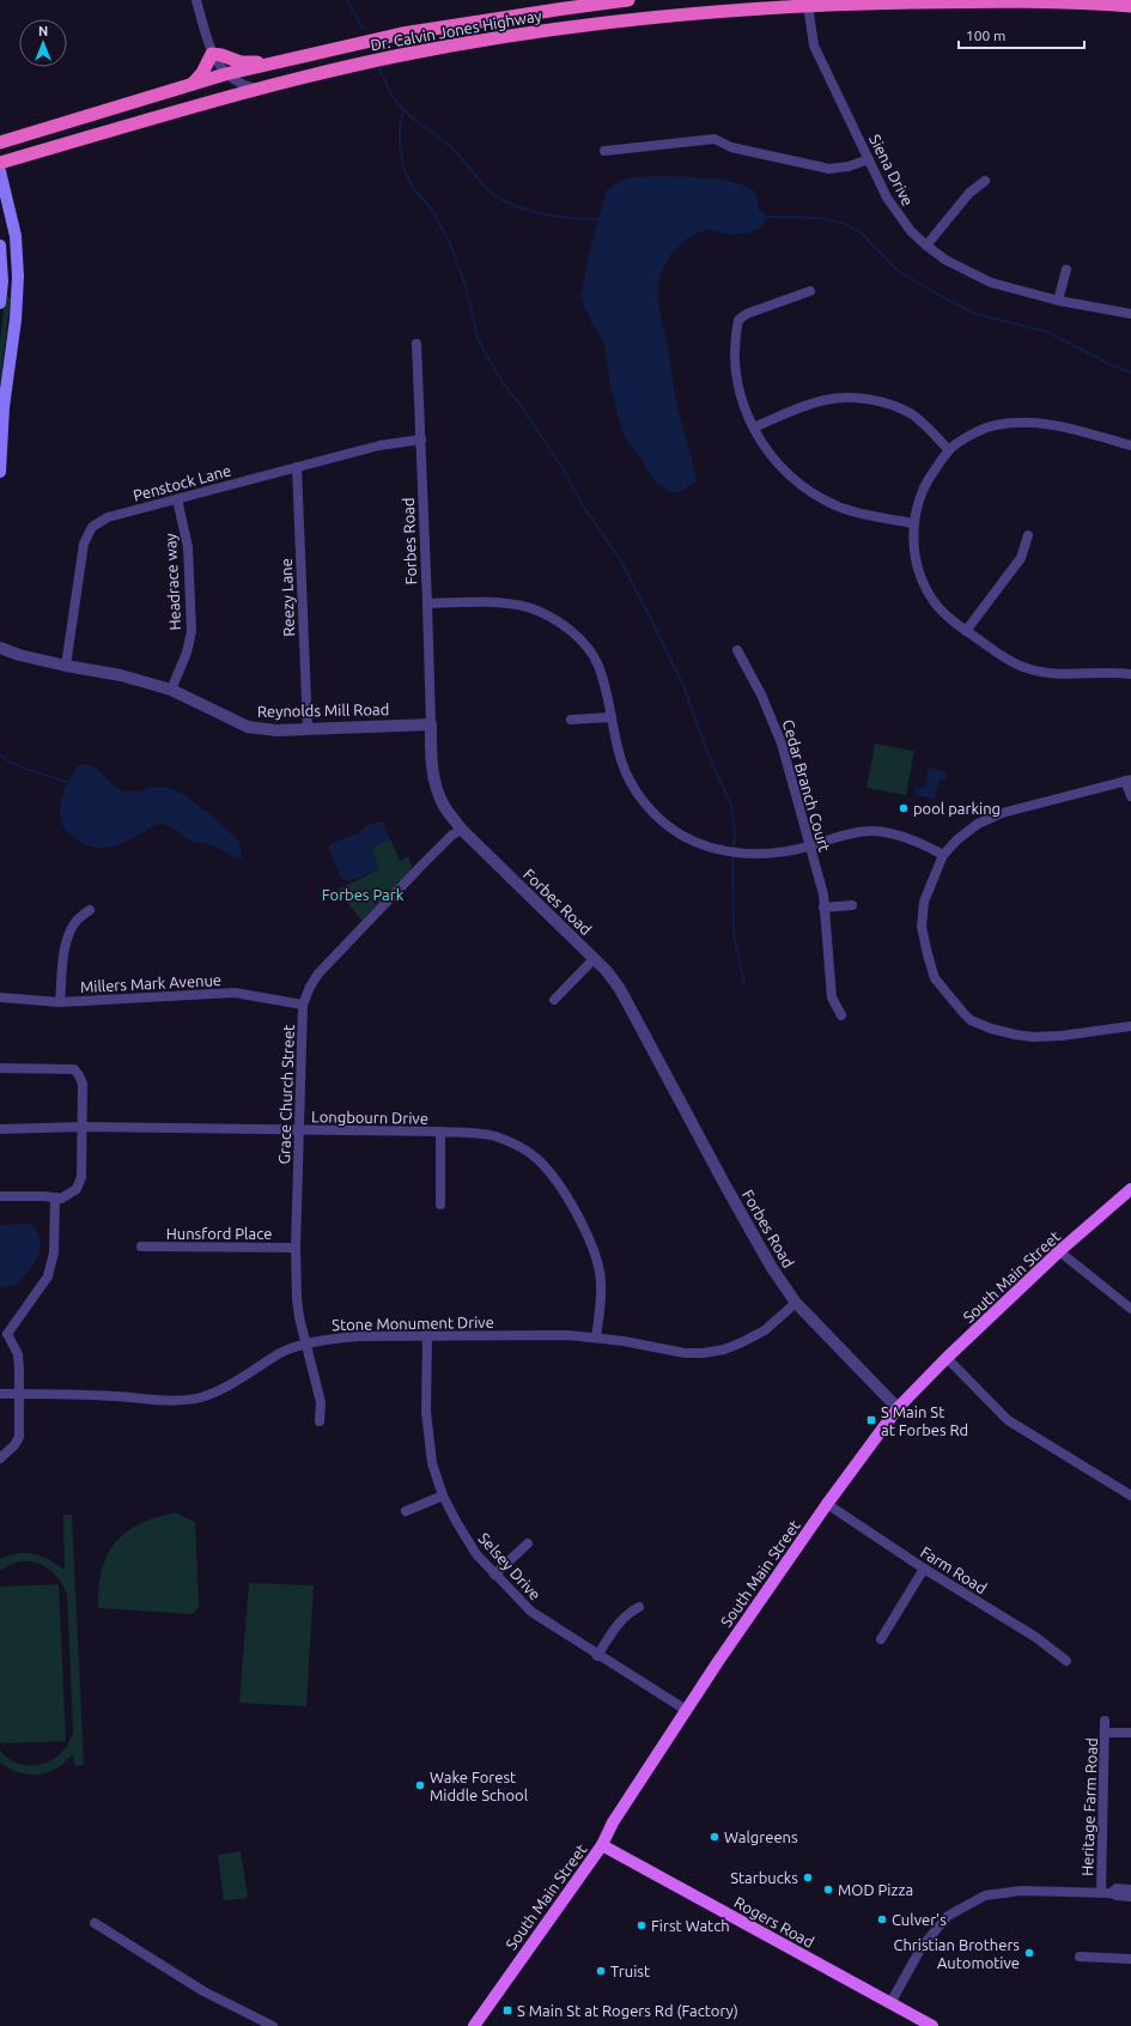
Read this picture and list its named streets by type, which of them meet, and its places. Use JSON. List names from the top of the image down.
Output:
{
  "streets": {
    "highway": ["Dr. Calvin Jones Highway"],
    "main road": ["South Main Street", "Rogers Road"],
    "street": [
      "Siena Drive",
      "Penstock Lane",
      "Forbes Road",
      "Headrace way",
      "Reezy Lane",
      "Reynolds Mill Road",
      "Cedar Branch Court",
      "Millers Mark Avenue",
      "Grace Church Street",
      "Longbourn Drive",
      "Hunsford Place",
      "Stone Monument Drive",
      "Selsey Drive",
      "Farm Road",
      "Heritage Farm Road"
    ]
  },
  "crossings": [
    ["Dr. Calvin Jones Highway", "Siena Drive"],
    ["Penstock Lane", "Forbes Road"],
    ["Penstock Lane", "Headrace way"],
    ["Penstock Lane", "Reezy Lane"],
    ["Penstock Lane", "Reynolds Mill Road"],
    ["Forbes Road", "Reynolds Mill Road"],
    ["Forbes Road", "Grace Church Street"],
    ["Forbes Road", "South Main Street"],
    ["Forbes Road", "Stone Monument Drive"],
    ["Headrace way", "Reynolds Mill Road"],
    ["Reezy Lane", "Reynolds Mill Road"],
    ["Millers Mark Avenue", "Grace Church Street"],
    ["Grace Church Street", "Longbourn Drive"],
    ["Grace Church Street", "Hunsford Place"],
    ["Grace Church Street", "Stone Monument Drive"],
    ["Longbourn Drive", "Stone Monument Drive"],
    ["South Main Street", "Selsey Drive"],
    ["South Main Street", "Farm Road"],
    ["South Main Street", "Rogers Road"],
    ["Stone Monument Drive", "Selsey Drive"]
  ],
  "parks": ["Forbes Park"],
  "places": {
    "other": [
      "pool parking",
      "Wake Forest Middle School",
      "Walgreens",
      "Starbucks",
      "MOD Pizza",
      "Culver's",
      "First Watch",
      "Christian Brothers Automotive",
      "Truist"
    ],
    "transit": ["S Main St at Forbes Rd", "S Main St at Rogers Rd (Factory)"]
  },
  "scale_bar": "100 m",
  "north": "top"
}
